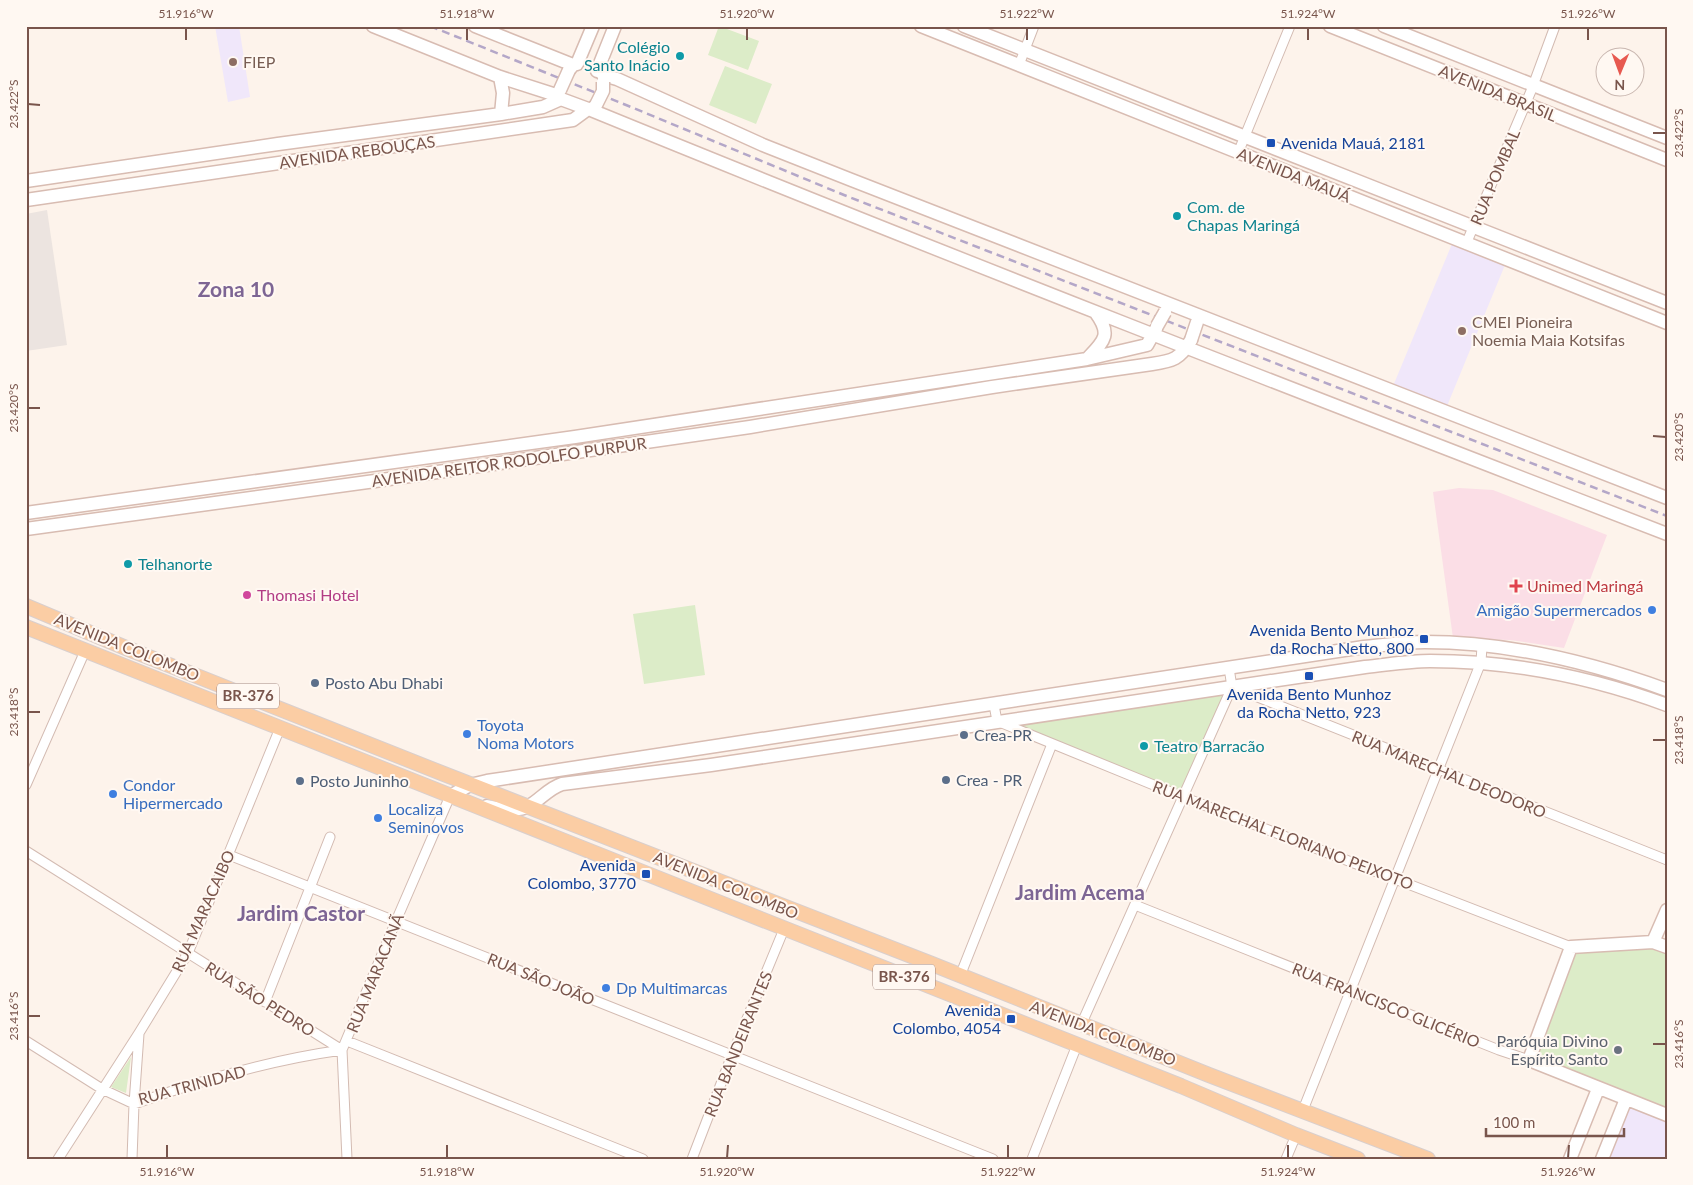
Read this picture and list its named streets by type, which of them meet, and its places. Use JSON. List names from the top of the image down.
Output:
{
  "streets": {
    "main road": [
      "AVENIDA BRASIL",
      "AVENIDA REBOUÇAS",
      "AVENIDA MAUÁ",
      "AVENIDA REITOR RODOLFO PURPUR",
      "AVENIDA COLOMBO",
      "BR-376",
      "RUA FRANCISCO GLICÉRIO"
    ],
    "street": [
      "RUA POMBAL",
      "RUA MARECHAL DEODORO",
      "RUA MARECHAL FLORIANO PEIXOTO",
      "RUA MARACAIBO",
      "RUA MARACANÃ",
      "RUA SÃO JOÃO",
      "RUA SÃO PEDRO",
      "RUA BANDEIRANTES",
      "RUA TRINIDAD"
    ]
  },
  "crossings": [
    ["AVENIDA BRASIL", "RUA POMBAL"],
    ["AVENIDA MAUÁ", "RUA POMBAL"],
    ["AVENIDA COLOMBO", "RUA MARACAIBO"],
    ["AVENIDA COLOMBO", "RUA MARACANÃ"],
    ["AVENIDA COLOMBO", "RUA BANDEIRANTES"],
    ["RUA MARACAIBO", "RUA SÃO JOÃO"],
    ["RUA MARACAIBO", "RUA SÃO PEDRO"],
    ["RUA MARACAIBO", "RUA TRINIDAD"],
    ["RUA MARACANÃ", "RUA SÃO JOÃO"],
    ["RUA MARACANÃ", "RUA SÃO PEDRO"],
    ["RUA MARACANÃ", "RUA TRINIDAD"],
    ["RUA SÃO JOÃO", "RUA BANDEIRANTES"],
    ["RUA SÃO PEDRO", "RUA TRINIDAD"]
  ],
  "districts": ["Zona 10", "Jardim Acema", "Jardim Castor"],
  "places": {
    "other": [
      "Colégio Santo Inácio",
      "FIEP",
      "Com. de Chapas Maringá",
      "CMEI Pioneira Noemia Maia Kotsifas",
      "Telhanorte",
      "Thomasi Hotel",
      "Amigão Supermercados",
      "Posto Abu Dhabi",
      "Toyota Noma Motors",
      "Crea-PR",
      "Teatro Barracão",
      "Crea - PR",
      "Posto Juninho",
      "Condor Hipermercado",
      "Localiza Seminovos",
      "Dp Multimarcas",
      "Paróquia Divino Espírito Santo"
    ],
    "transit": [
      "Avenida Mauá, 2181",
      "Avenida Bento Munhoz da Rocha Netto, 800",
      "Avenida Bento Munhoz da Rocha Netto, 923",
      "Avenida Colombo, 3770",
      "Avenida Colombo, 4054"
    ],
    "health": ["Unimed Maringá"]
  },
  "scale_bar": "100 m",
  "north": "bottom",
  "coordinates": [
    "51.916°W",
    "51.918°W",
    "51.920°W",
    "51.922°W",
    "51.924°W",
    "51.926°W",
    "23.422°S",
    "23.420°S",
    "23.418°S",
    "23.416°S"
  ]
}
